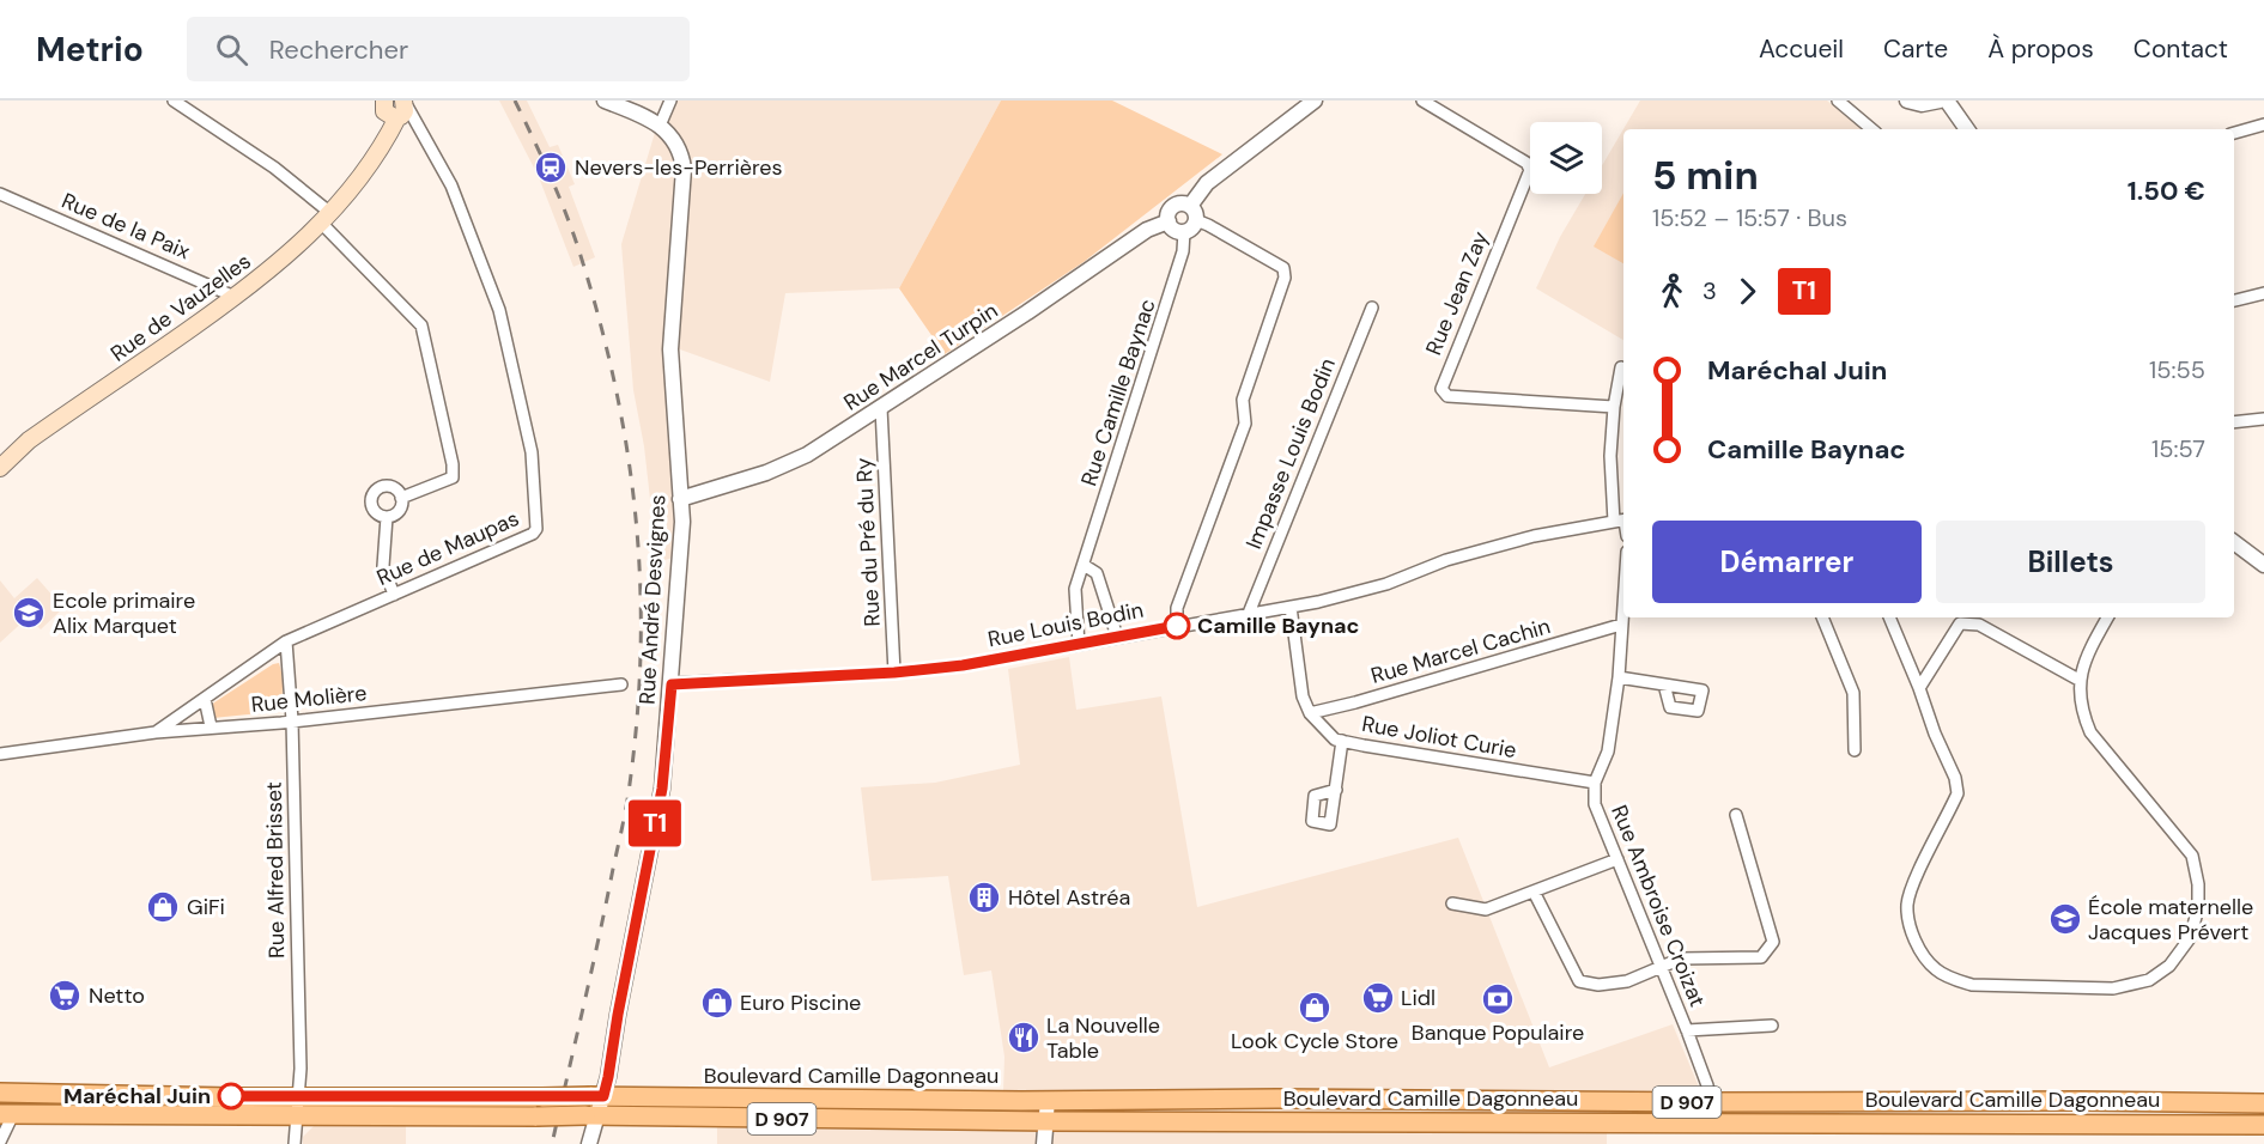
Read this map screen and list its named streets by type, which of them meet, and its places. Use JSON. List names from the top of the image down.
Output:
{
  "streets": {
    "main road": ["Rue de Vauzelles", "Boulevard Camille Dagonneau", "D 907"],
    "street": [
      "Rue de la Paix",
      "Rue Jean Zay",
      "Rue Marcel Turpin",
      "Rue Camille Baynac",
      "Impasse Louis Bodin",
      "Rue du Pré du Ry",
      "Rue de Maupas",
      "Rue André Desvignes",
      "Rue Louis Bodin",
      "Rue Marcel Cachin",
      "Rue Molière",
      "Rue Joliot Curie",
      "Rue Alfred Brisset",
      "Rue Ambroise Croizat"
    ]
  },
  "crossings": [
    ["Rue de la Paix", "Rue de Vauzelles"],
    ["Rue de Vauzelles", "Rue de Maupas"],
    ["Rue Marcel Turpin", "Rue Camille Baynac"],
    ["Rue Marcel Turpin", "Rue du Pré du Ry"],
    ["Rue Marcel Turpin", "Rue André Desvignes"],
    ["Rue Camille Baynac", "Rue Louis Bodin"],
    ["Impasse Louis Bodin", "Rue Louis Bodin"],
    ["Rue du Pré du Ry", "Rue Louis Bodin"],
    ["Rue de Maupas", "Rue Molière"],
    ["Rue de Maupas", "Rue Alfred Brisset"],
    ["Rue André Desvignes", "Rue Louis Bodin"],
    ["Rue André Desvignes", "Boulevard Camille Dagonneau"],
    ["Rue André Desvignes", "D 907"],
    ["Rue Louis Bodin", "Rue Joliot Curie"],
    ["Rue Marcel Cachin", "Rue Joliot Curie"],
    ["Rue Marcel Cachin", "Rue Ambroise Croizat"],
    ["Rue Molière", "Rue Alfred Brisset"],
    ["Rue Joliot Curie", "Rue Ambroise Croizat"],
    ["Rue Alfred Brisset", "D 907"],
    ["Rue Ambroise Croizat", "Boulevard Camille Dagonneau"],
    ["Boulevard Camille Dagonneau", "D 907"]
  ],
  "places": {
    "station": ["Nevers-les-Perrières"],
    "school or university": ["Ecole primaire Alix Marquet", "École maternelle Jacques Prévert"],
    "other": ["Camille Baynac", "Maréchal Juin"],
    "building": ["Hôtel Astréa"],
    "shop": ["GiFi", "Euro Piscine", "Look Cycle Store"],
    "supermarket": ["Netto", "Lidl"],
    "bank": ["Banque Populaire"],
    "restaurant": ["La Nouvelle Table"]
  },
  "lines": ["bus line T1"],
  "page": {
    "header": "Metrio",
    "search": "Rechercher",
    "nav": [
      "Accueil",
      "Carte",
      "À propos",
      "Contact"
    ],
    "on_map": "T1",
    "heading": ["5 min", "15:52 – 15:57 · Bus", "1.50 €"],
    "legs": ["3", "T1"],
    "list": [
      {
        "name": "Maréchal Juin",
        "value": "15:55"
      },
      {
        "name": "Camille Baynac",
        "value": "15:57"
      }
    ],
    "buttons": ["Démarrer", "Billets"]
  }
}
